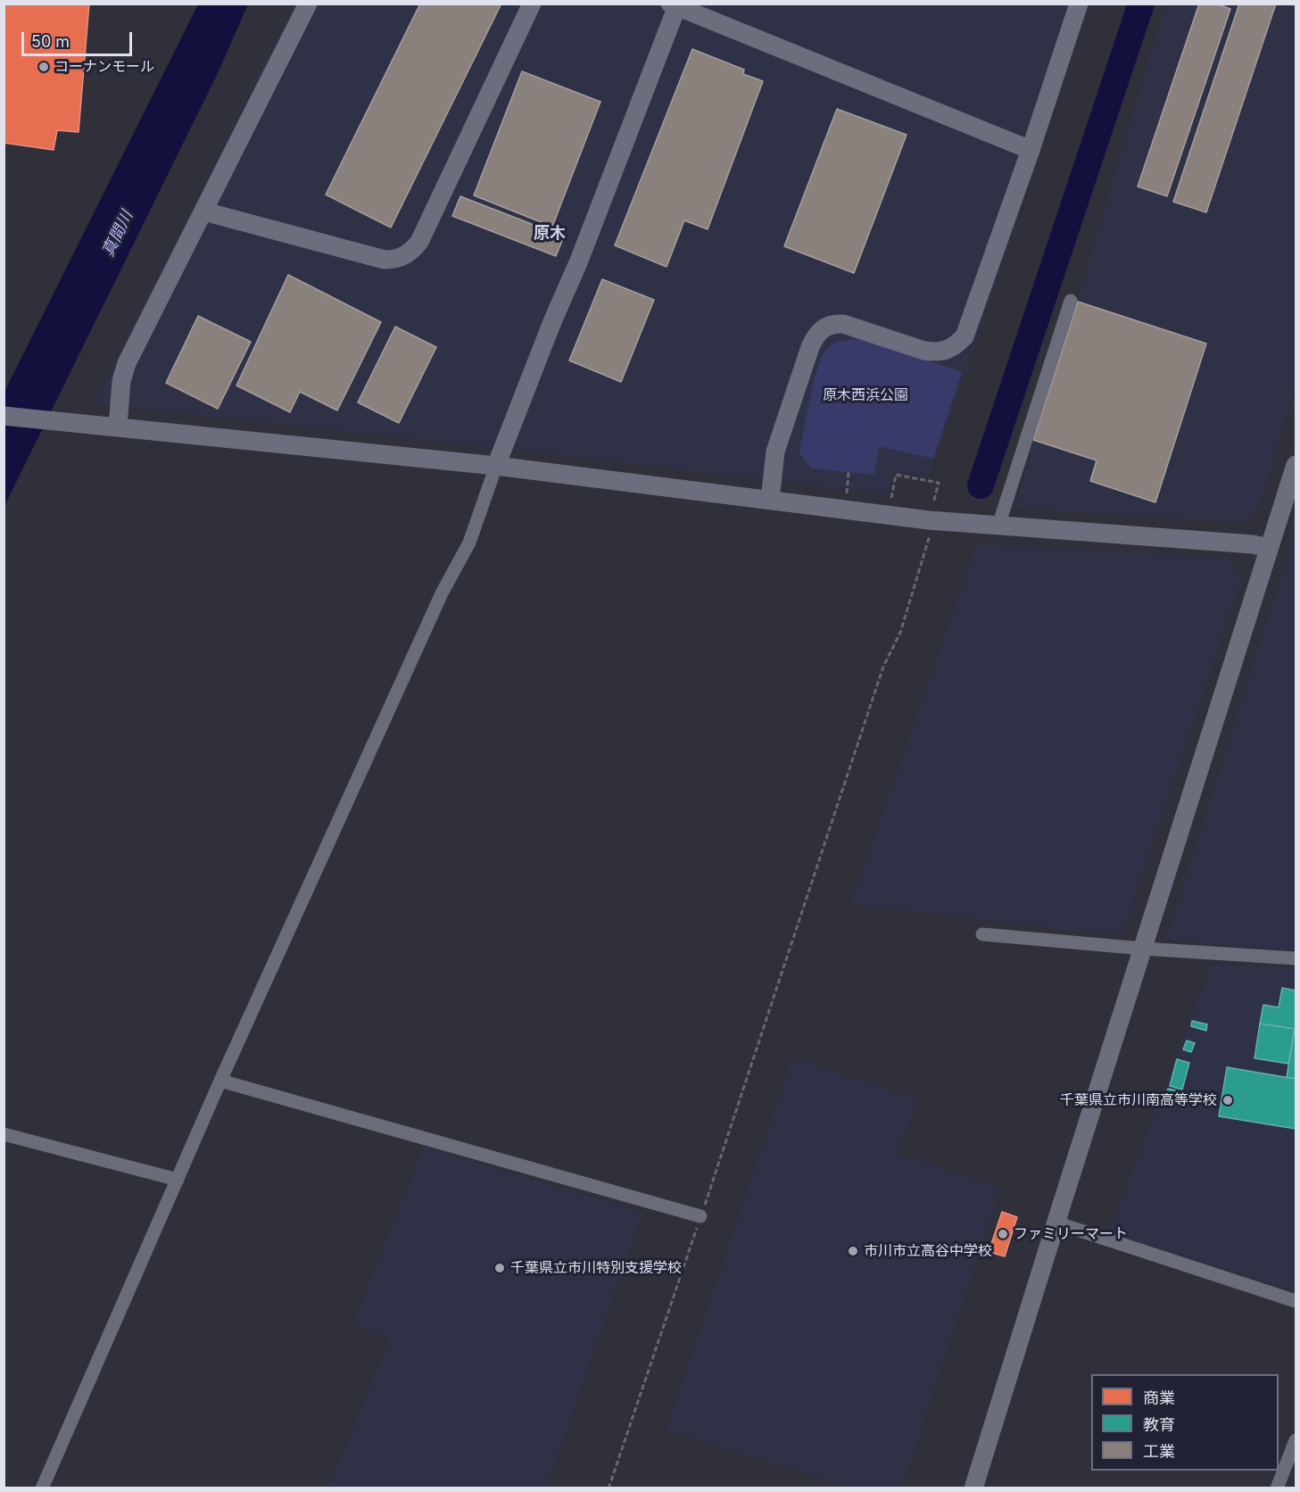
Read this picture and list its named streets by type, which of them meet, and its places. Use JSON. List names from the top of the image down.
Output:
{
  "districts": ["原木"],
  "water": ["真間川"],
  "parks": ["原木西浜公園"],
  "places": [
    "コーナンモール",
    "千葉県立市川南高等学校",
    "ファミリーマート",
    "市川市立高谷中学校",
    "千葉県立市川特別支援学校"
  ],
  "legend": ["商業", "教育", "工業"],
  "scale_bar": "50 m"
}
